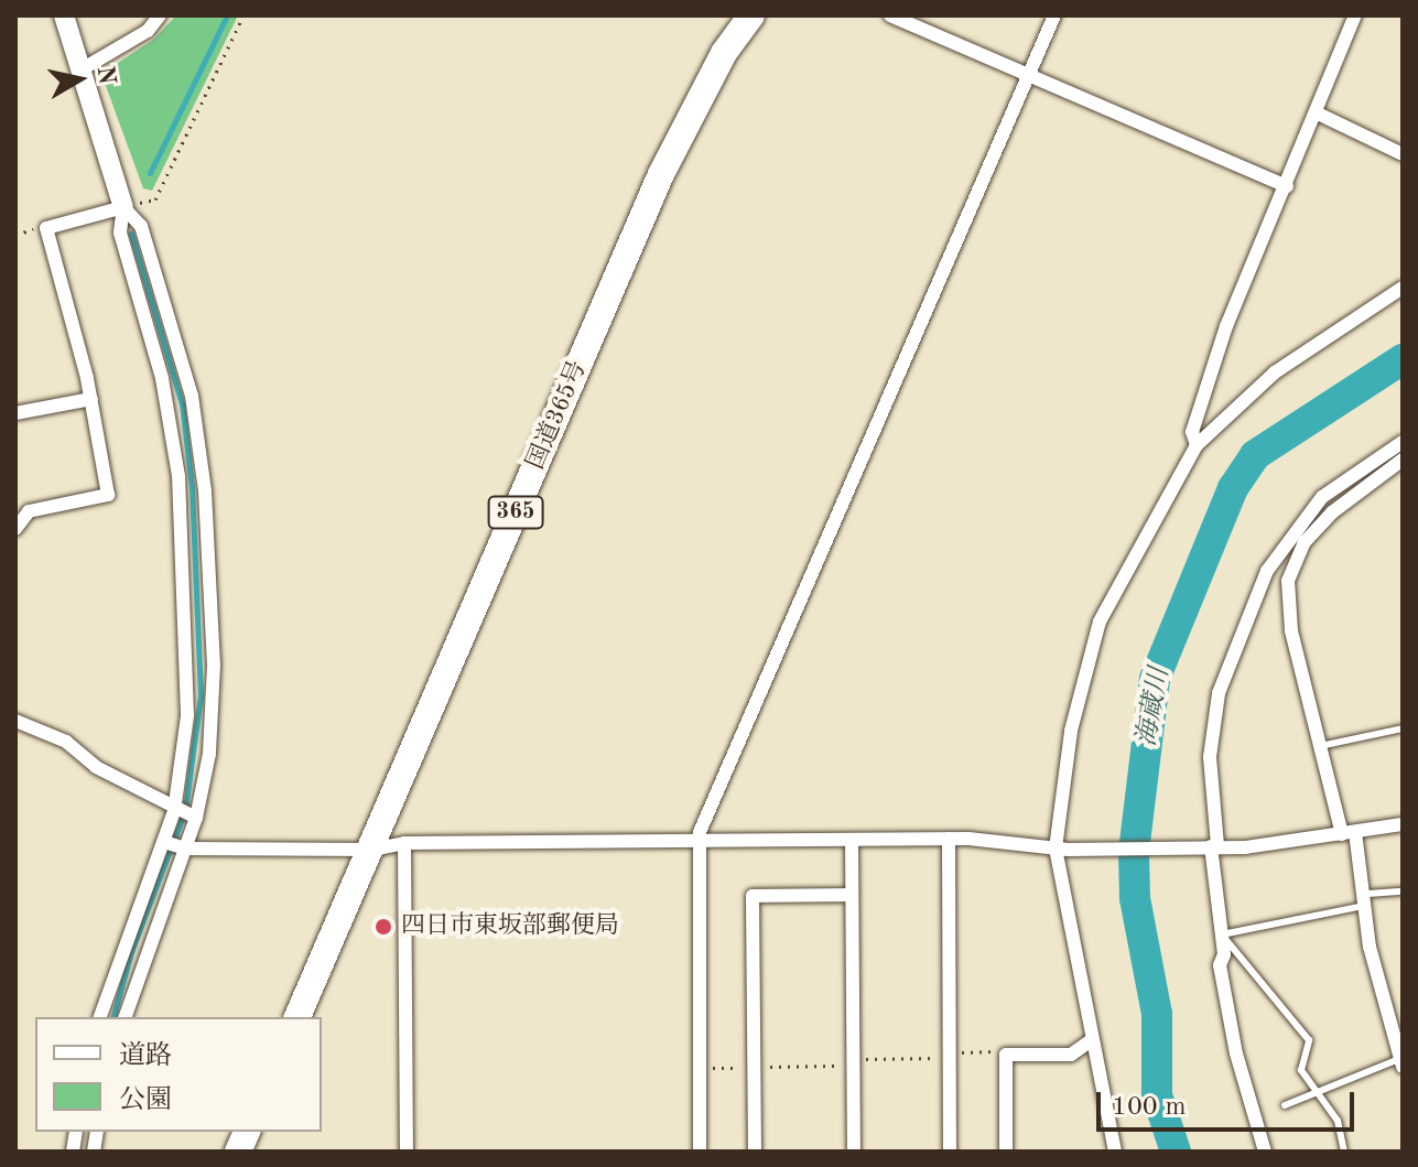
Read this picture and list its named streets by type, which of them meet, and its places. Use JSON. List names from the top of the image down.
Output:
{
  "streets": {
    "highway": ["国道365号", "365"]
  },
  "water": ["海蔵川"],
  "places": ["四日市東坂部郵便局"],
  "legend": ["道路", "公園"],
  "scale_bar": "100 m",
  "north": "right"
}
